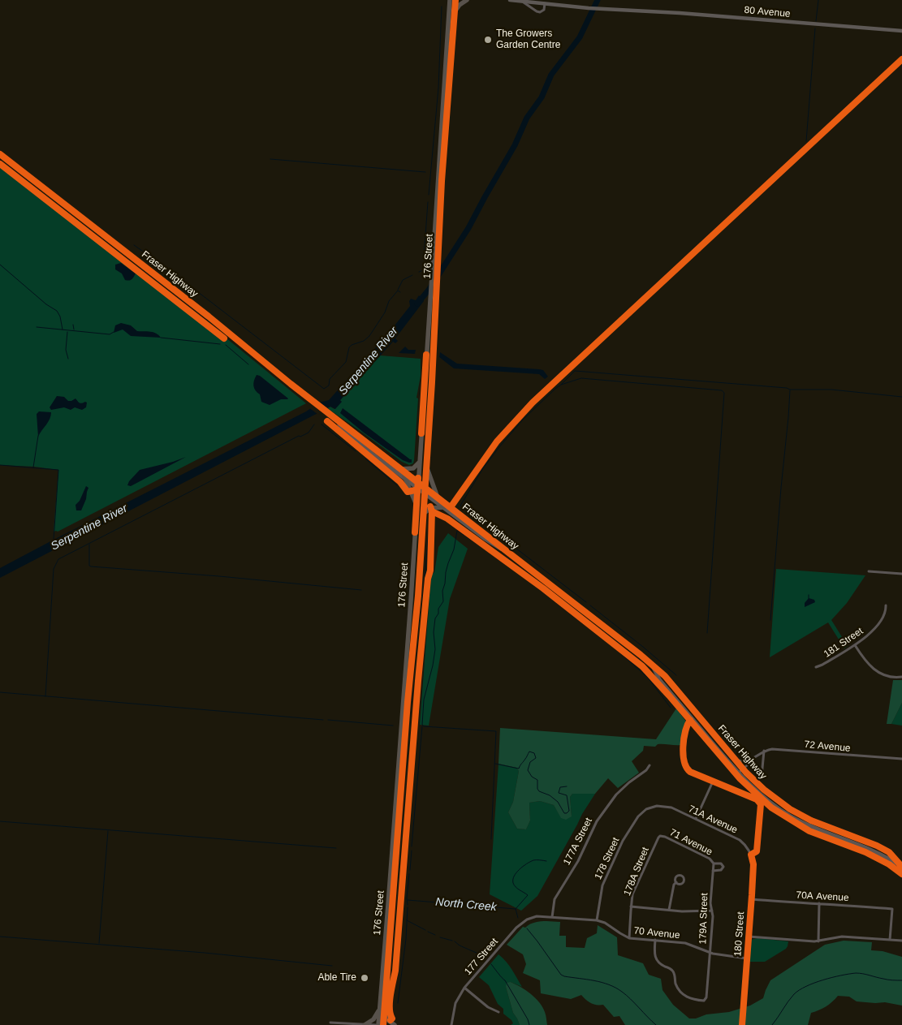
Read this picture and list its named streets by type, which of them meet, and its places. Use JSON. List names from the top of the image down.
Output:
{
  "streets": {
    "highway": ["176 Street"],
    "main road": ["80 Avenue", "Fraser Highway"],
    "street": [
      "181 Street",
      "72 Avenue",
      "71A Avenue",
      "177A Street",
      "71 Avenue",
      "178 Street",
      "178A Street",
      "70A Avenue",
      "179A Street",
      "70 Avenue",
      "180 Street",
      "177 Street"
    ]
  },
  "crossings": [
    ["176 Street", "Fraser Highway"],
    ["71A Avenue", "178 Street"],
    ["71A Avenue", "180 Street"],
    ["177A Street", "70 Avenue"],
    ["71 Avenue", "178A Street"],
    ["71 Avenue", "179A Street"],
    ["178 Street", "70 Avenue"],
    ["178A Street", "70 Avenue"],
    ["70A Avenue", "180 Street"],
    ["179A Street", "70 Avenue"],
    ["70 Avenue", "180 Street"],
    ["70 Avenue", "177 Street"]
  ],
  "water": ["Serpentine River", "North Creek"],
  "places": ["The Growers Garden Centre", "Able Tire"]
}
